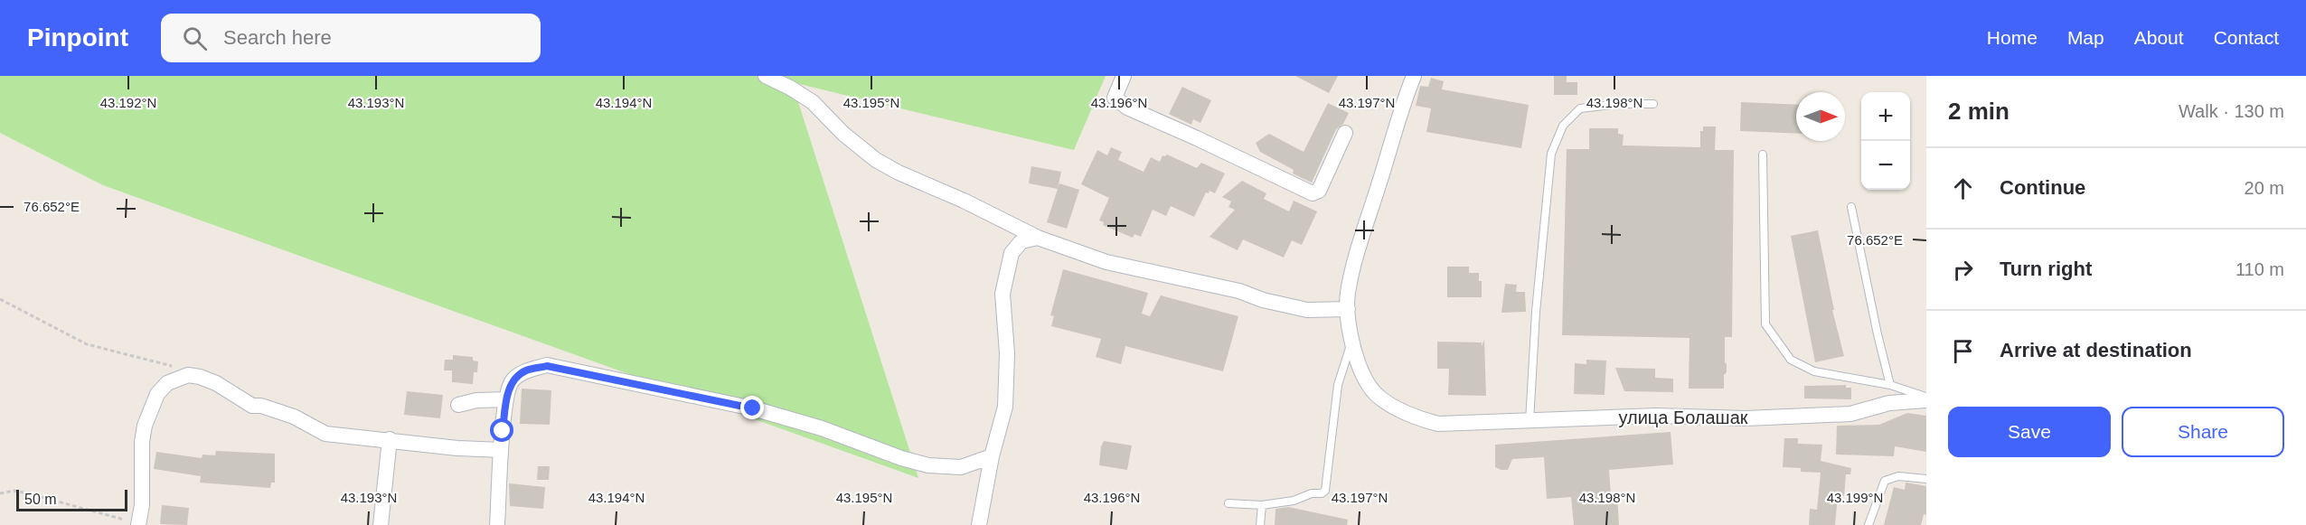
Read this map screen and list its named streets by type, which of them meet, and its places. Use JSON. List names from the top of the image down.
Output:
{
  "streets": {
    "street": ["улица Болашак"]
  },
  "scale_bar": "50 m",
  "north": "right",
  "page": {
    "header": "Pinpoint",
    "search": "Search here",
    "nav": [
      "Home",
      "Map",
      "About",
      "Contact"
    ],
    "heading": ["2 min", "Walk · 130 m"],
    "map_buttons": ["+", "−"],
    "list": [
      ["Continue", "20 m"],
      ["Turn right", "110 m"],
      "Arrive at destination"
    ],
    "buttons": ["Save", "Share"],
    "scale": "50 m"
  },
  "coordinates": [
    "43.192°N",
    "43.193°N",
    "43.194°N",
    "43.195°N",
    "43.196°N",
    "43.197°N",
    "43.198°N",
    "76.652°E",
    "43.199°N"
  ]
}
